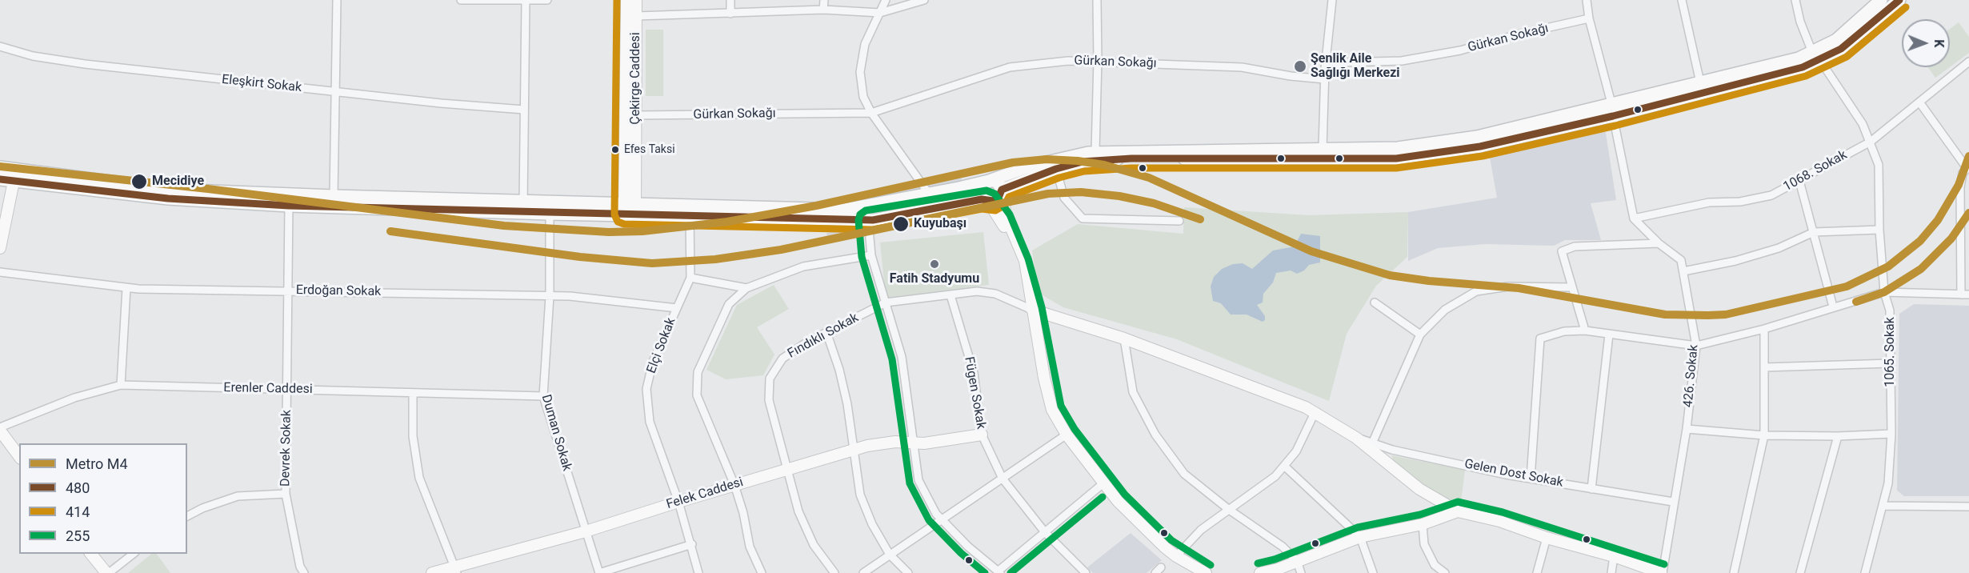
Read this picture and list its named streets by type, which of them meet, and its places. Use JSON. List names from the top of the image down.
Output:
{
  "streets": {
    "street": [
      "Gürkan Sokağı",
      "Çekirge Caddesi",
      "Eleşkirt Sokak",
      "1068. Sokak",
      "Erdoğan Sokak",
      "Fındıklı Sokak",
      "Elçi Sokak",
      "1065. Sokak",
      "426. Sokak",
      "Erenler Caddesi",
      "Fügen Sokak",
      "Duman Sokak",
      "Devrek Sokak",
      "Gelen Dost Sokak",
      "Felek Caddesi"
    ]
  },
  "crossings": [
    ["Gürkan Sokağı", "Çekirge Caddesi"],
    ["1068. Sokak", "1065. Sokak"],
    ["1068. Sokak", "426. Sokak"],
    ["Erdoğan Sokak", "Elçi Sokak"],
    ["Erdoğan Sokak", "Duman Sokak"],
    ["Erdoğan Sokak", "Devrek Sokak"],
    ["Fındıklı Sokak", "Fügen Sokak"],
    ["Fındıklı Sokak", "Felek Caddesi"],
    ["Elçi Sokak", "Felek Caddesi"],
    ["426. Sokak", "Gelen Dost Sokak"],
    ["Erenler Caddesi", "Duman Sokak"],
    ["Erenler Caddesi", "Devrek Sokak"],
    ["Fügen Sokak", "Felek Caddesi"],
    ["Duman Sokak", "Felek Caddesi"]
  ],
  "places": [
    "Şenlik Aile Sağlığı Merkezi",
    "Efes Taksi",
    "Mecidiye",
    "Kuyubaşı",
    "Fatih Stadyumu"
  ],
  "lines": [
    "transit line 480",
    "transit line 414",
    "metro line M4",
    "transit line 255"
  ],
  "legend": [
    "Metro M4",
    "480",
    "414",
    "255"
  ],
  "north": "right"
}
